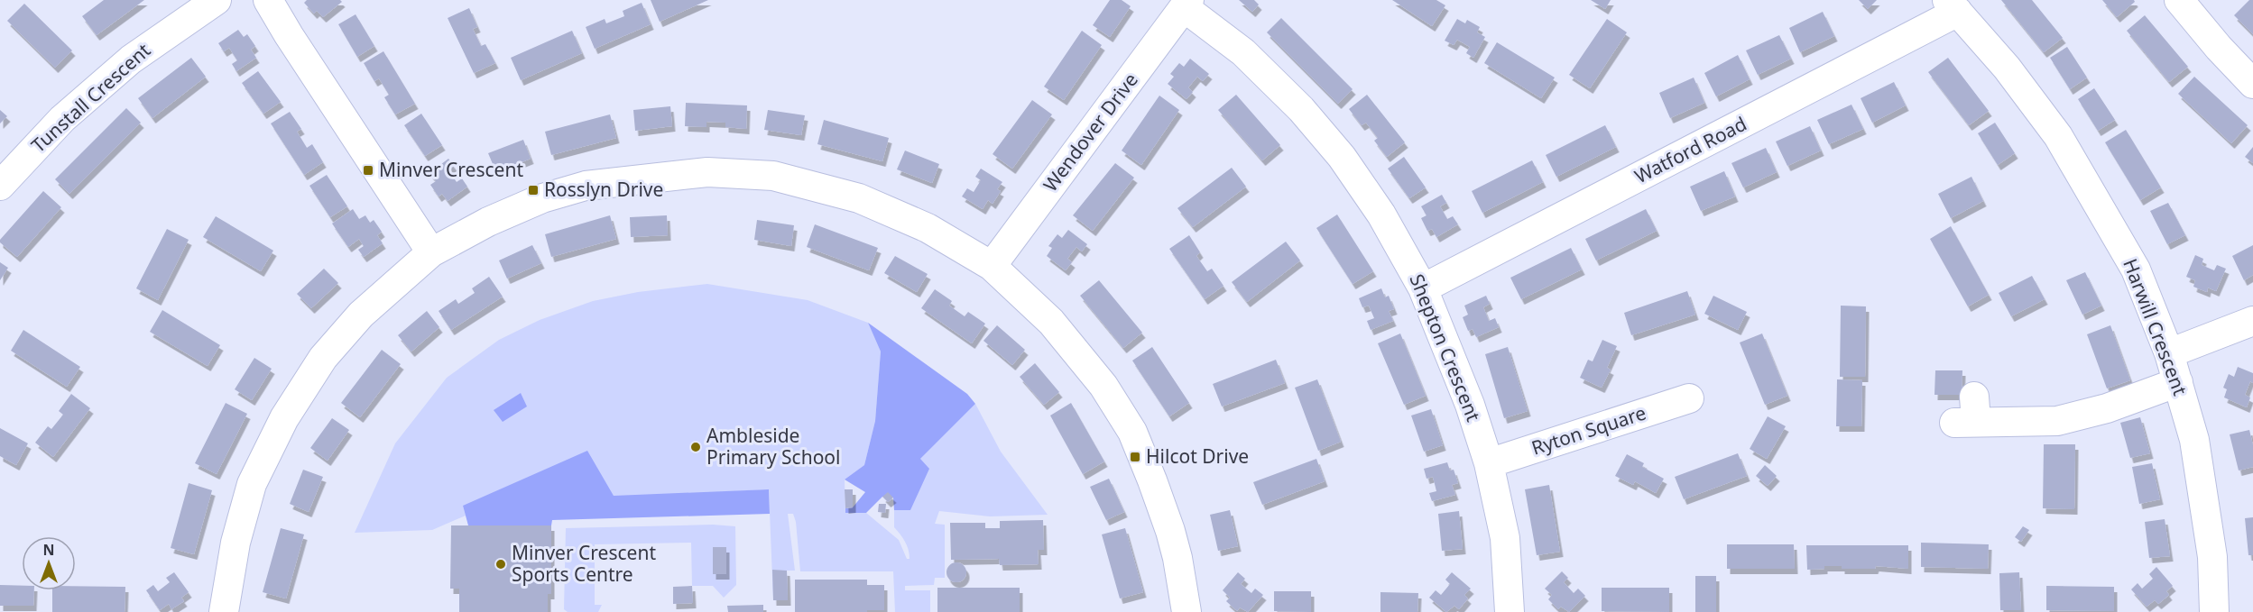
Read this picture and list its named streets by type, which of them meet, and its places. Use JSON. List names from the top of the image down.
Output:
{
  "streets": {
    "street": [
      "Tunstall Crescent",
      "Wendover Drive",
      "Watford Road",
      "Harwill Crescent",
      "Shepton Crescent",
      "Ryton Square"
    ]
  },
  "crossings": [
    ["Wendover Drive", "Shepton Crescent"],
    ["Watford Road", "Harwill Crescent"],
    ["Watford Road", "Shepton Crescent"],
    ["Shepton Crescent", "Ryton Square"]
  ],
  "places": {
    "transit": ["Minver Crescent", "Rosslyn Drive", "Hilcot Drive"],
    "other": ["Ambleside Primary School", "Minver Crescent Sports Centre"]
  },
  "north": "top"
}
